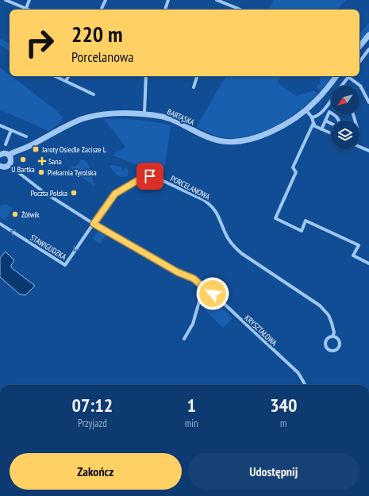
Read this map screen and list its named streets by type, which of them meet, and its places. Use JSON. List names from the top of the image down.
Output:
{
  "streets": {
    "street": [
      "BARTĄSKA",
      "PORCELANOWA",
      "STAWIGUDZKA",
      "KRYSZTAŁOWA"
    ]
  },
  "crossings": [
    ["PORCELANOWA", "STAWIGUDZKA"]
  ],
  "places": {
    "transit": ["Jaroty Osiedle Zacisze L"],
    "other": [
      "U Bartka",
      "Piekarnia Tyrolska",
      "Poczta Polska",
      "Żółwik"
    ],
    "health": ["Sana"]
  },
  "north": "bottom left",
  "page": {
    "turn": ["220 m", "Porcelanowa"],
    "eta": [
      "07:12",
      "Przyjazd",
      "1",
      "min",
      "340",
      "m"
    ],
    "buttons": ["Zakończ", "Udostępnij"]
  }
}
